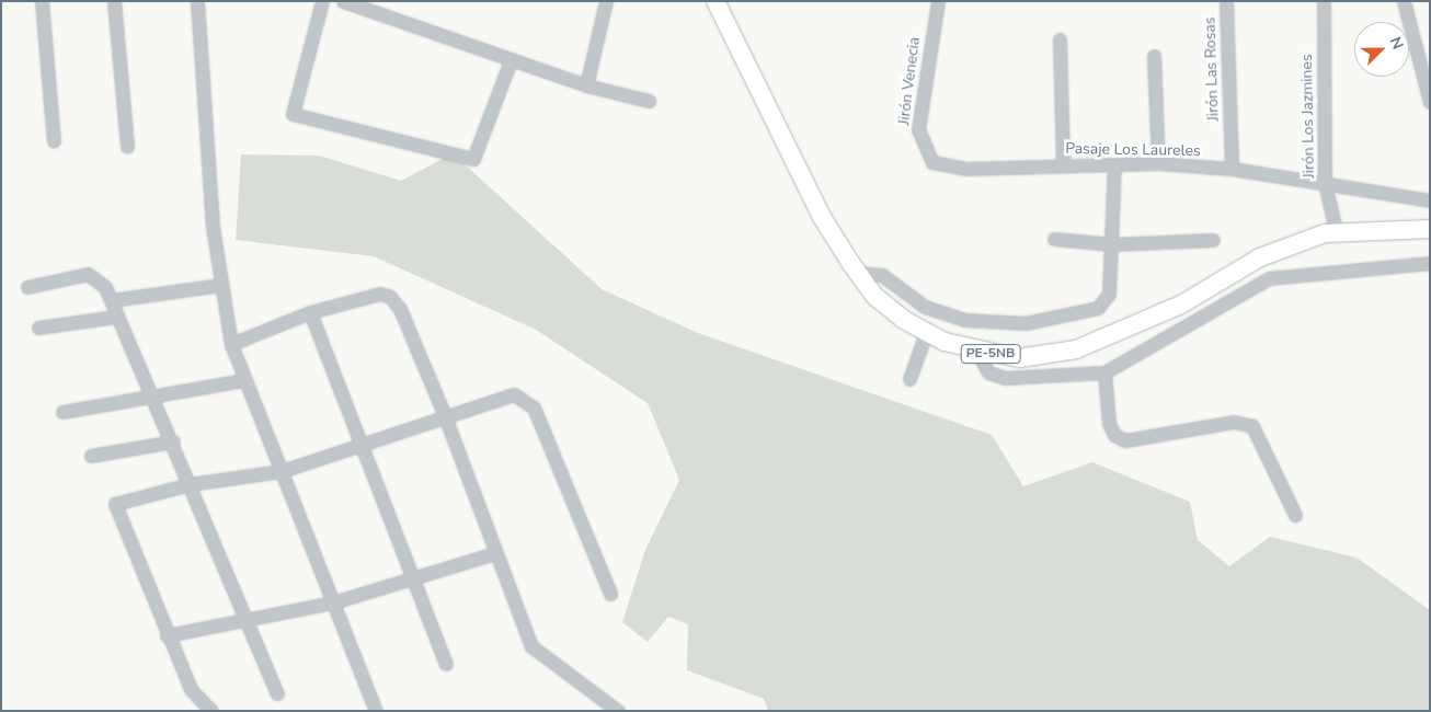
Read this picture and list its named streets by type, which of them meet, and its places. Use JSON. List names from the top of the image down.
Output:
{
  "streets": {
    "highway": ["PE-5NB"],
    "street": [
      "Jirón Las Rosas",
      "Jirón Venecia",
      "Jirón Los Jazmines",
      "Pasaje Los Laureles"
    ]
  },
  "crossings": [
    ["Jirón Las Rosas", "Pasaje Los Laureles"],
    ["Jirón Venecia", "Pasaje Los Laureles"],
    ["Jirón Los Jazmines", "Pasaje Los Laureles"],
    ["Jirón Los Jazmines", "PE-5NB"]
  ],
  "north": "top right"
}
